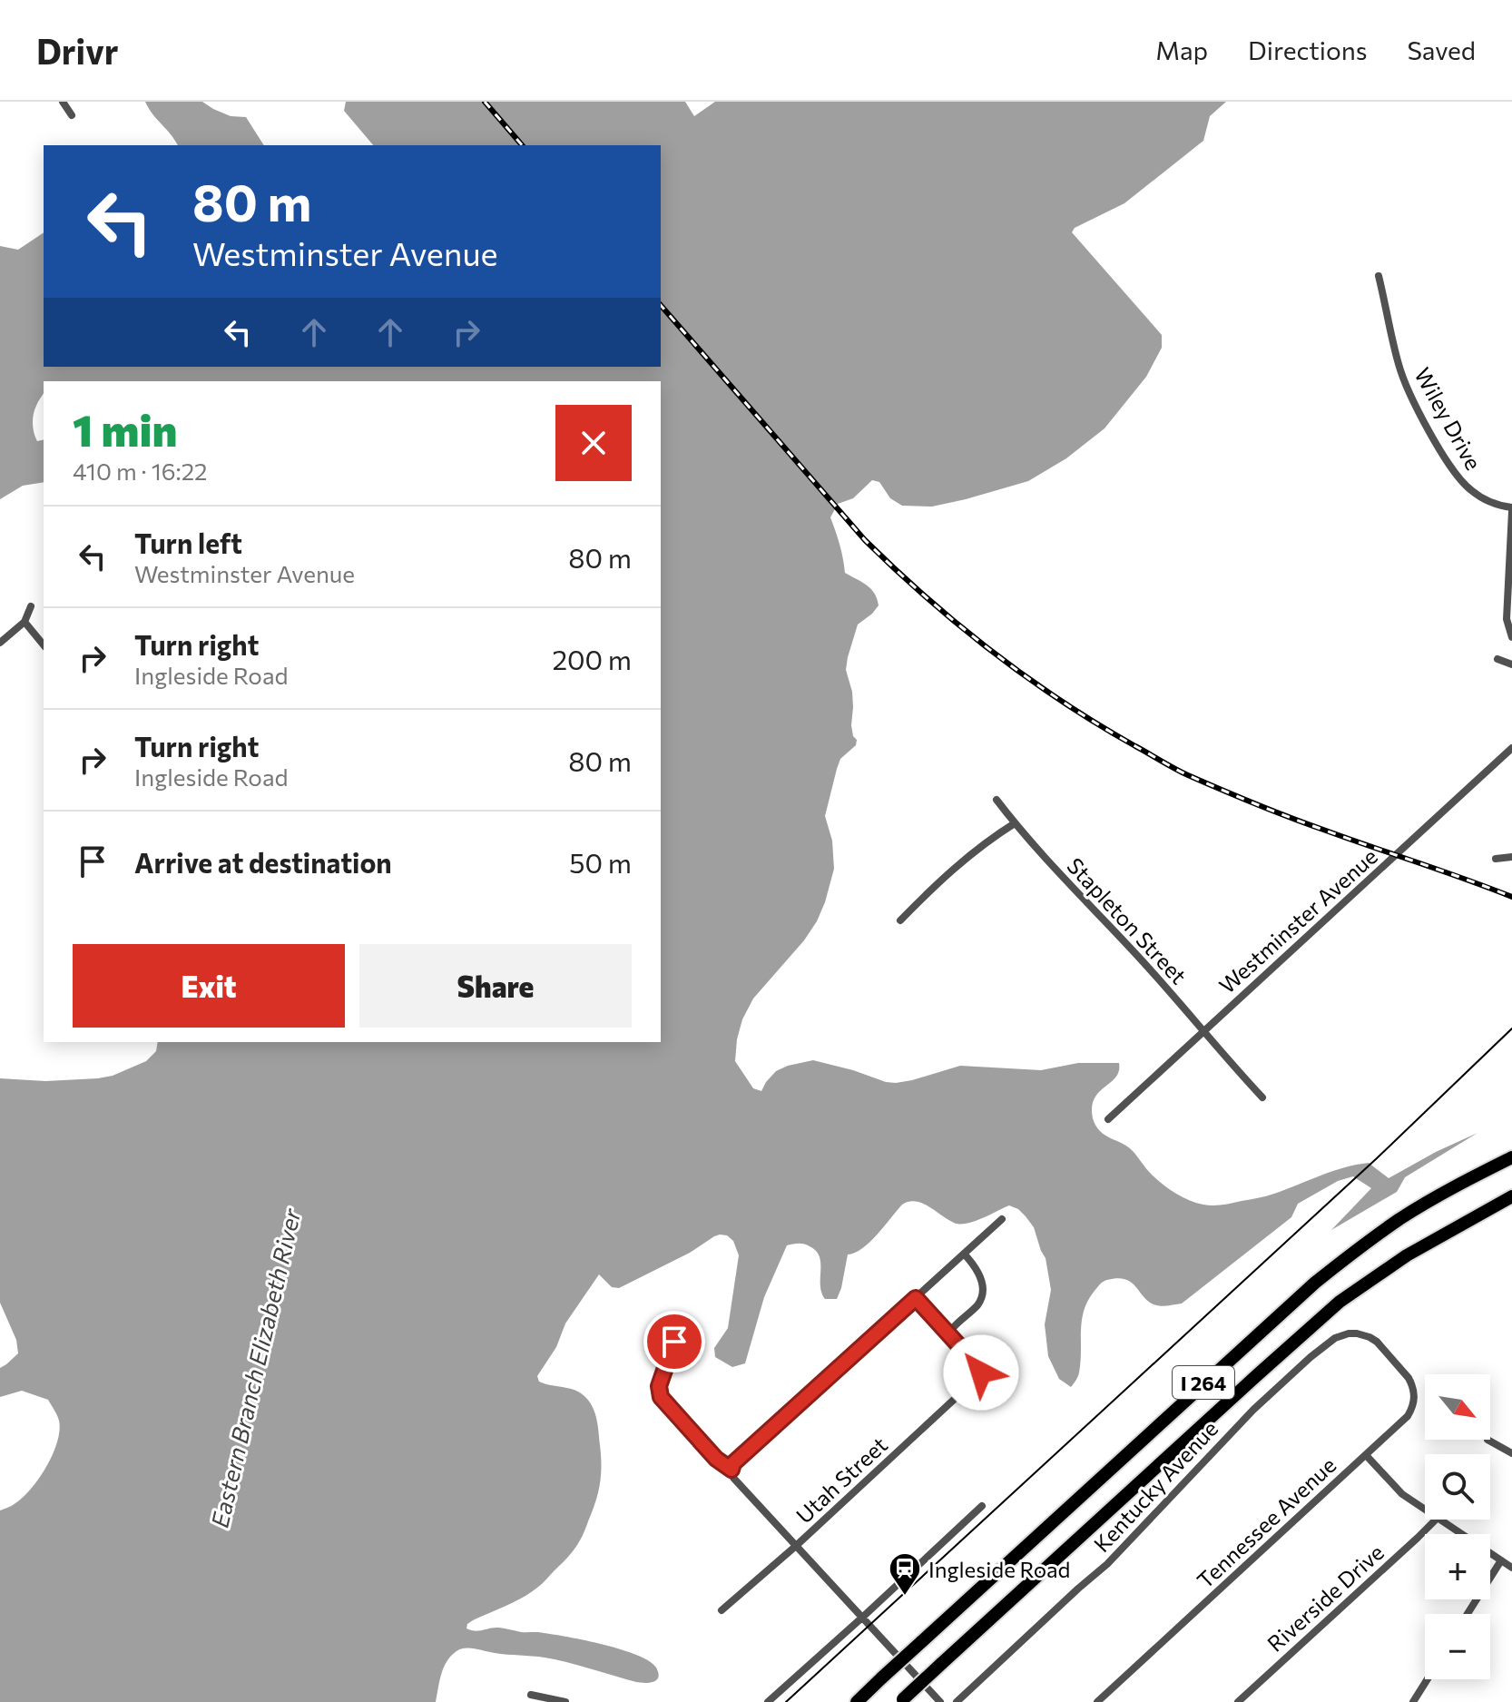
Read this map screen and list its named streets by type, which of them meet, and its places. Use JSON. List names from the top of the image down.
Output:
{
  "streets": {
    "highway": ["I 264"],
    "street": [
      "Wiley Drive",
      "Stapleton Street",
      "Westminster Avenue",
      "Utah Street",
      "Kentucky Avenue",
      "Tennessee Avenue",
      "Riverside Drive"
    ]
  },
  "crossings": [
    ["Stapleton Street", "Westminster Avenue"],
    ["Kentucky Avenue", "Tennessee Avenue"]
  ],
  "water": ["Eastern Branch Elizabeth River"],
  "places": {
    "station": ["Ingleside Road"]
  },
  "north": "bottom right",
  "page": {
    "header": "Drivr",
    "nav": ["Map", "Directions", "Saved"],
    "turn": ["80 m", "Westminster Avenue"],
    "heading": ["1 min", "410 m · 16:22"],
    "list": [
      {
        "name": "Turn left",
        "note": "Westminster Avenue",
        "value": "80 m"
      },
      {
        "name": "Turn right",
        "note": "Ingleside Road",
        "value": "200 m"
      },
      {
        "name": "Turn right",
        "note": "Ingleside Road",
        "value": "80 m"
      },
      {
        "name": "Arrive at destination",
        "value": "50 m"
      }
    ],
    "buttons": ["Exit", "Share"],
    "map_buttons": ["+", "−"]
  }
}
